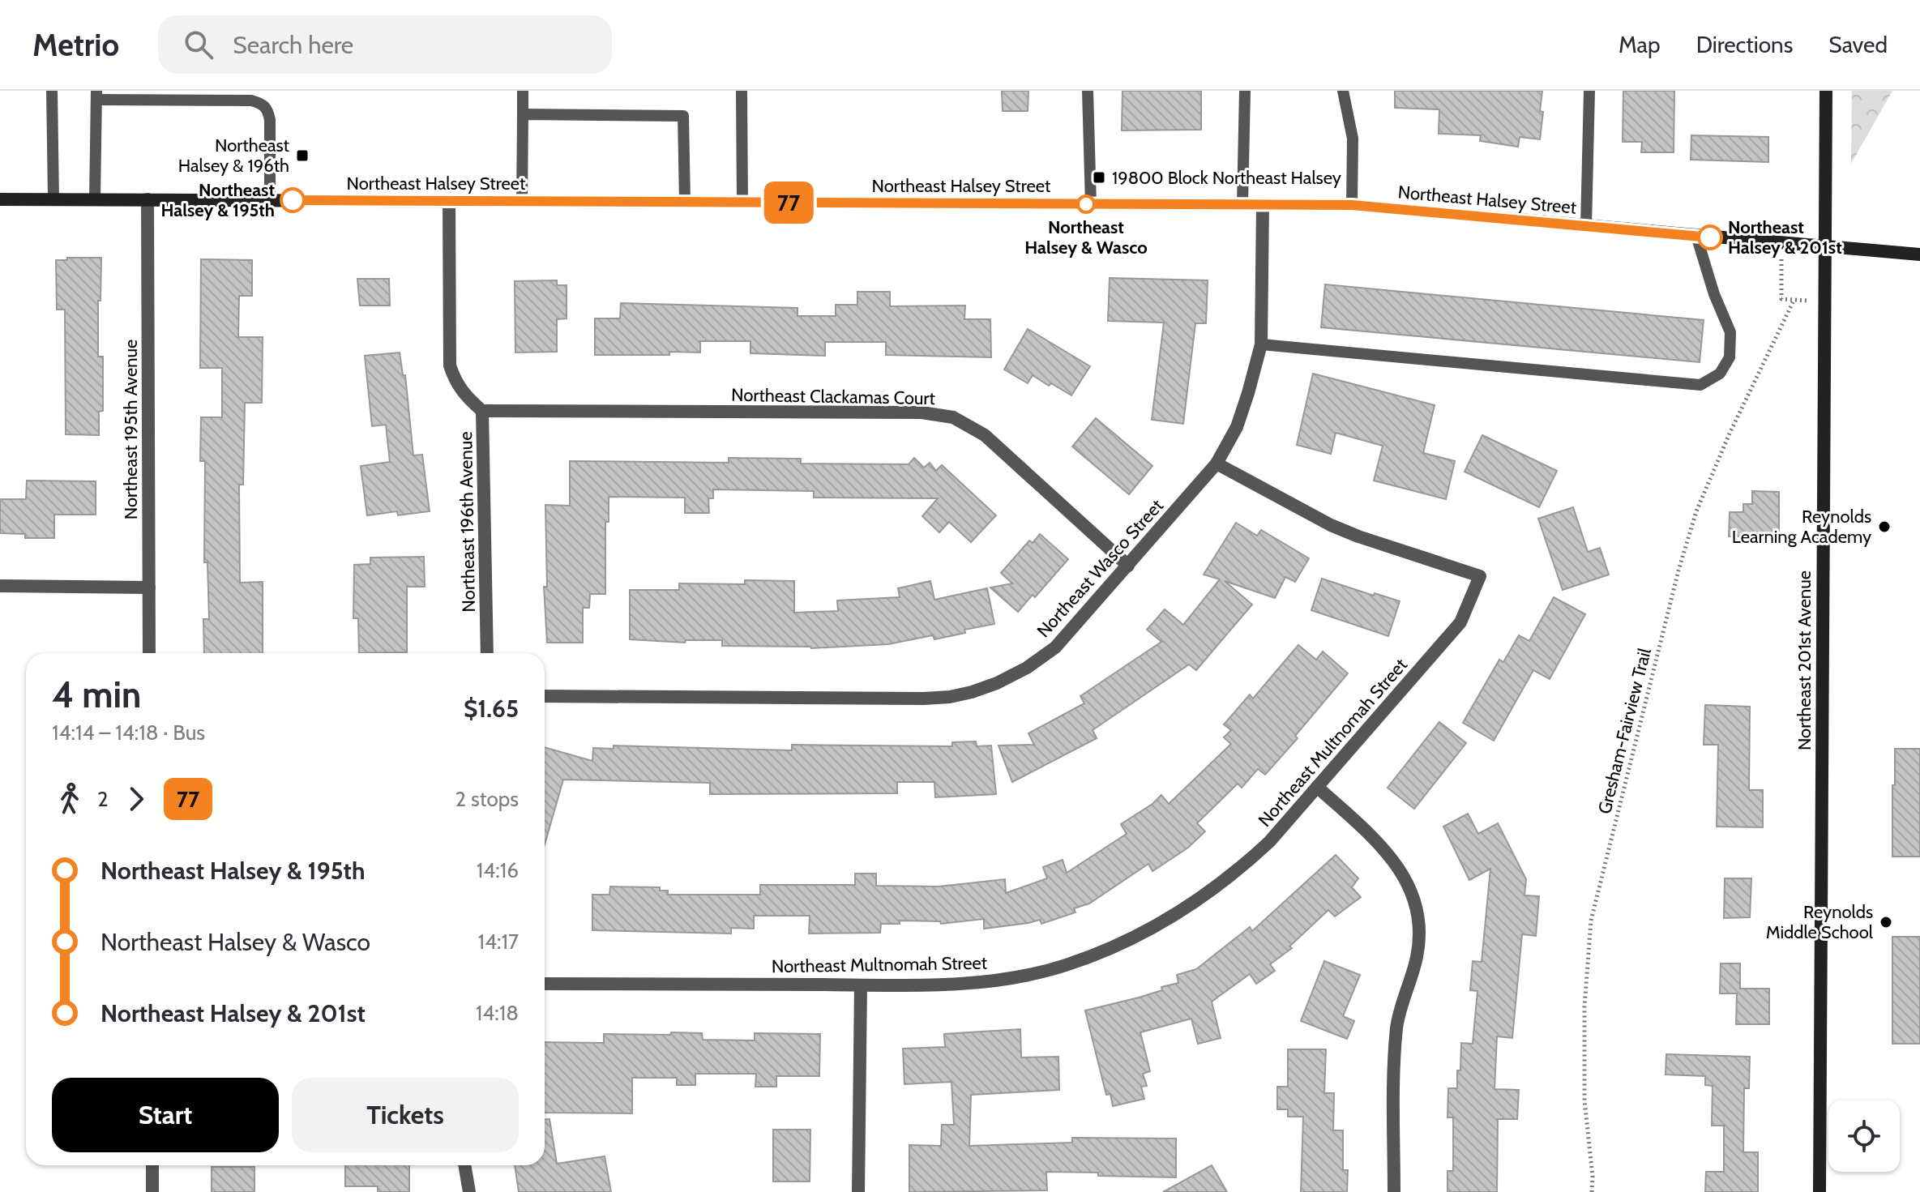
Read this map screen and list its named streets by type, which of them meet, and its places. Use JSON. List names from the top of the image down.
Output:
{
  "streets": {
    "street": [
      "Northeast Halsey Street",
      "Northeast Clackamas Court",
      "Northeast 195th Avenue",
      "Northeast 196th Avenue",
      "Northeast Wasco Street",
      "Northeast 201st Avenue",
      "Northeast Multnomah Street"
    ],
    "path": ["Gresham-Fairview Trail"]
  },
  "crossings": [
    ["Northeast Halsey Street", "Northeast 195th Avenue"],
    ["Northeast Halsey Street", "Northeast 196th Avenue"],
    ["Northeast Halsey Street", "Northeast Wasco Street"],
    ["Northeast Halsey Street", "Northeast 201st Avenue"],
    ["Northeast Clackamas Court", "Northeast 196th Avenue"],
    ["Northeast Clackamas Court", "Northeast Wasco Street"],
    ["Northeast Wasco Street", "Northeast Multnomah Street"]
  ],
  "places": {
    "transit": ["Northeast Halsey & 196th", "19800 Block Northeast Halsey"],
    "other": [
      "Northeast Halsey & 195th",
      "Northeast Halsey & Wasco",
      "Northeast Halsey & 201st",
      "Reynolds Learning Academy",
      "Reynolds Middle School"
    ]
  },
  "lines": ["bus line 77"],
  "page": {
    "header": "Metrio",
    "search": "Search here",
    "nav": ["Map", "Directions", "Saved"],
    "on_map": "77",
    "heading": ["4 min", "14:14 – 14:18 · Bus", "$1.65"],
    "legs": ["2", "77", "2 stops"],
    "list": [
      {
        "name": "Northeast Halsey & 195th",
        "value": "14:16"
      },
      {
        "name": "Northeast Halsey & Wasco",
        "value": "14:17"
      },
      {
        "name": "Northeast Halsey & 201st",
        "value": "14:18"
      }
    ],
    "buttons": ["Start", "Tickets"]
  }
}
